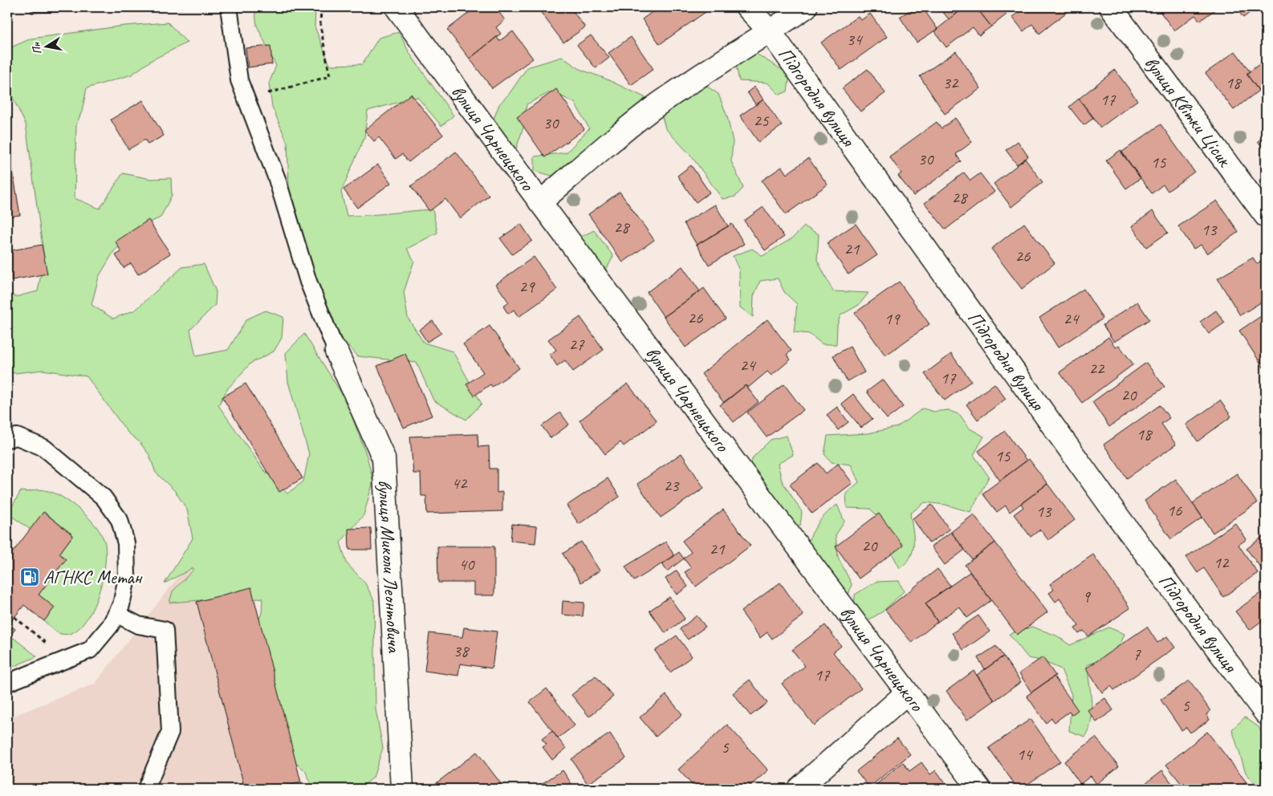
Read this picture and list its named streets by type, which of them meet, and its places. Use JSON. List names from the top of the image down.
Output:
{
  "streets": {
    "street": [
      "Підгородня вулиця",
      "вулиця Квітки Цісик",
      "вулиця Чарнецького",
      "вулиця Миколи Леонтовича"
    ]
  },
  "places": {
    "fuel station": ["АГНКС Метан"]
  },
  "house_numbers": [
    "34",
    "32",
    "18",
    "17",
    "25",
    "30",
    "30",
    "15",
    "28",
    "28",
    "13",
    "21",
    "26",
    "29",
    "26",
    "19",
    "24",
    "27",
    "24",
    "22",
    "17",
    "20",
    "18",
    "15",
    "42",
    "23",
    "16",
    "13",
    "20",
    "21",
    "12",
    "40",
    "9",
    "38",
    "7",
    "17",
    "5",
    "5",
    "14"
  ],
  "north": "left"
}
